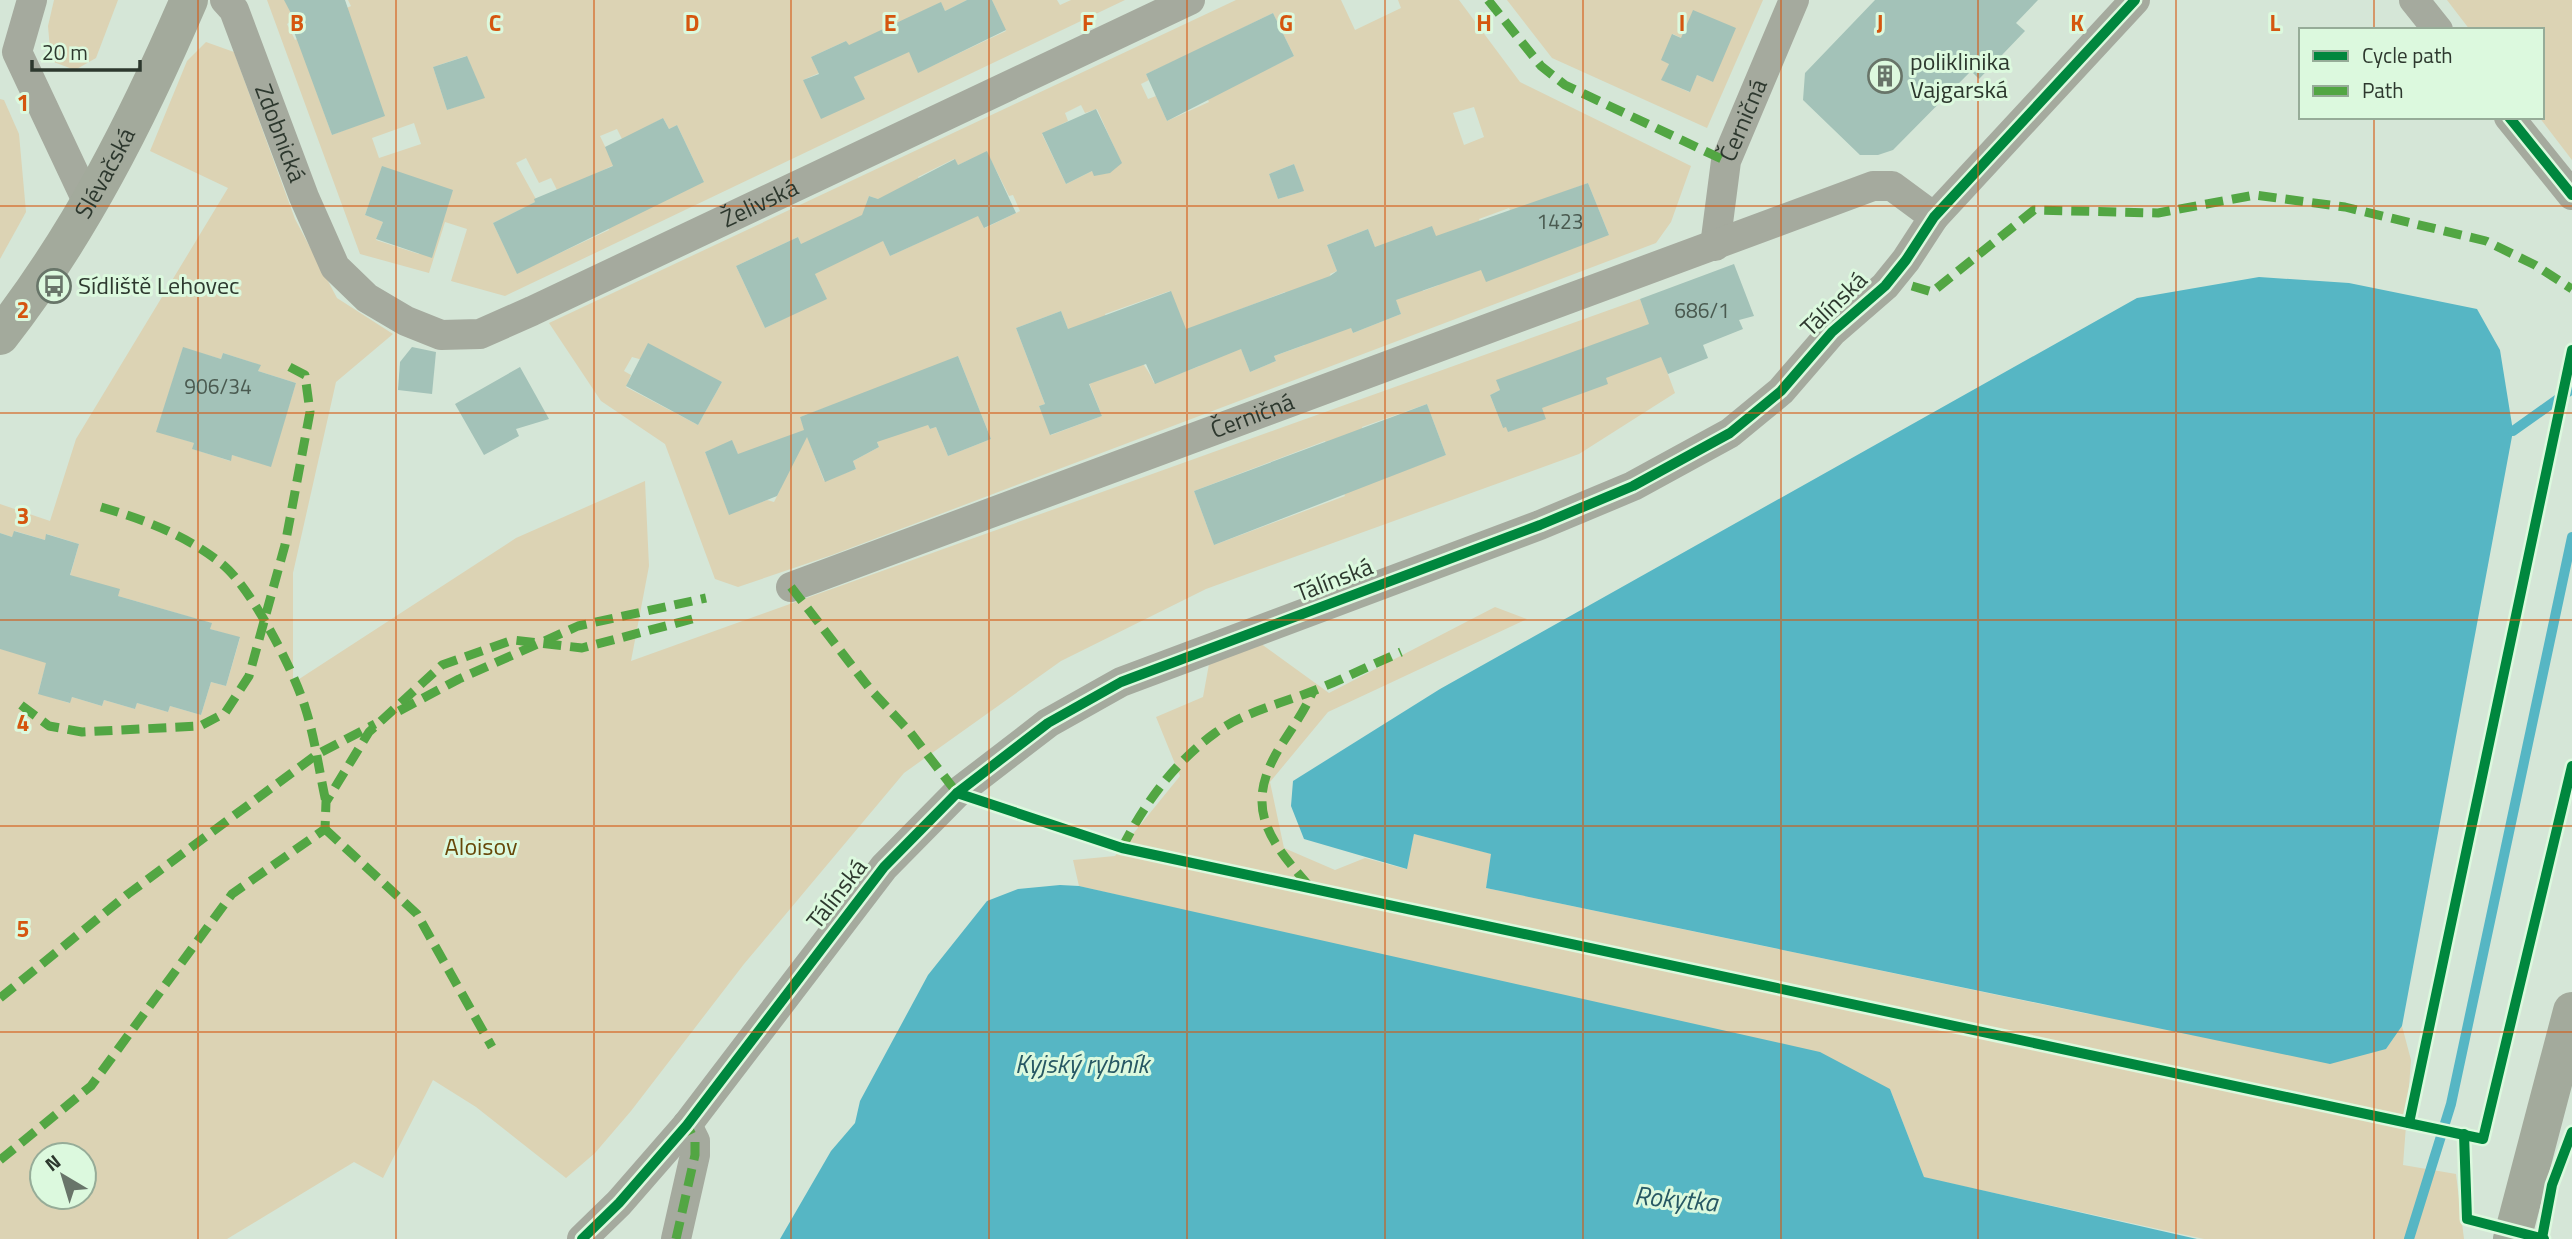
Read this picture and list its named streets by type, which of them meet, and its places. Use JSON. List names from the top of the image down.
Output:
{
  "streets": {
    "street": [
      "Černičná",
      "Zdobnická",
      "Slévačská",
      "Želivská",
      "Tálínská"
    ]
  },
  "crossings": [
    ["Černičná", "Tálínská"],
    ["Zdobnická", "Želivská"]
  ],
  "water": ["Kyjský rybník", "Rokytka"],
  "parks": ["Aloisov"],
  "places": {
    "building": ["poliklinika Vajgarská"],
    "bus stop": ["Sídliště Lehovec"]
  },
  "house_numbers": ["1423", "686/1", "906/34"],
  "legend": ["Cycle path", "Path"],
  "scale_bar": "20 m",
  "north": "top left",
  "grid": {
    "columns": [
      "B",
      "C",
      "D",
      "E",
      "F",
      "G",
      "H",
      "I",
      "J",
      "K",
      "L"
    ],
    "rows": [
      "1",
      "2",
      "3",
      "4",
      "5"
    ]
  }
}
